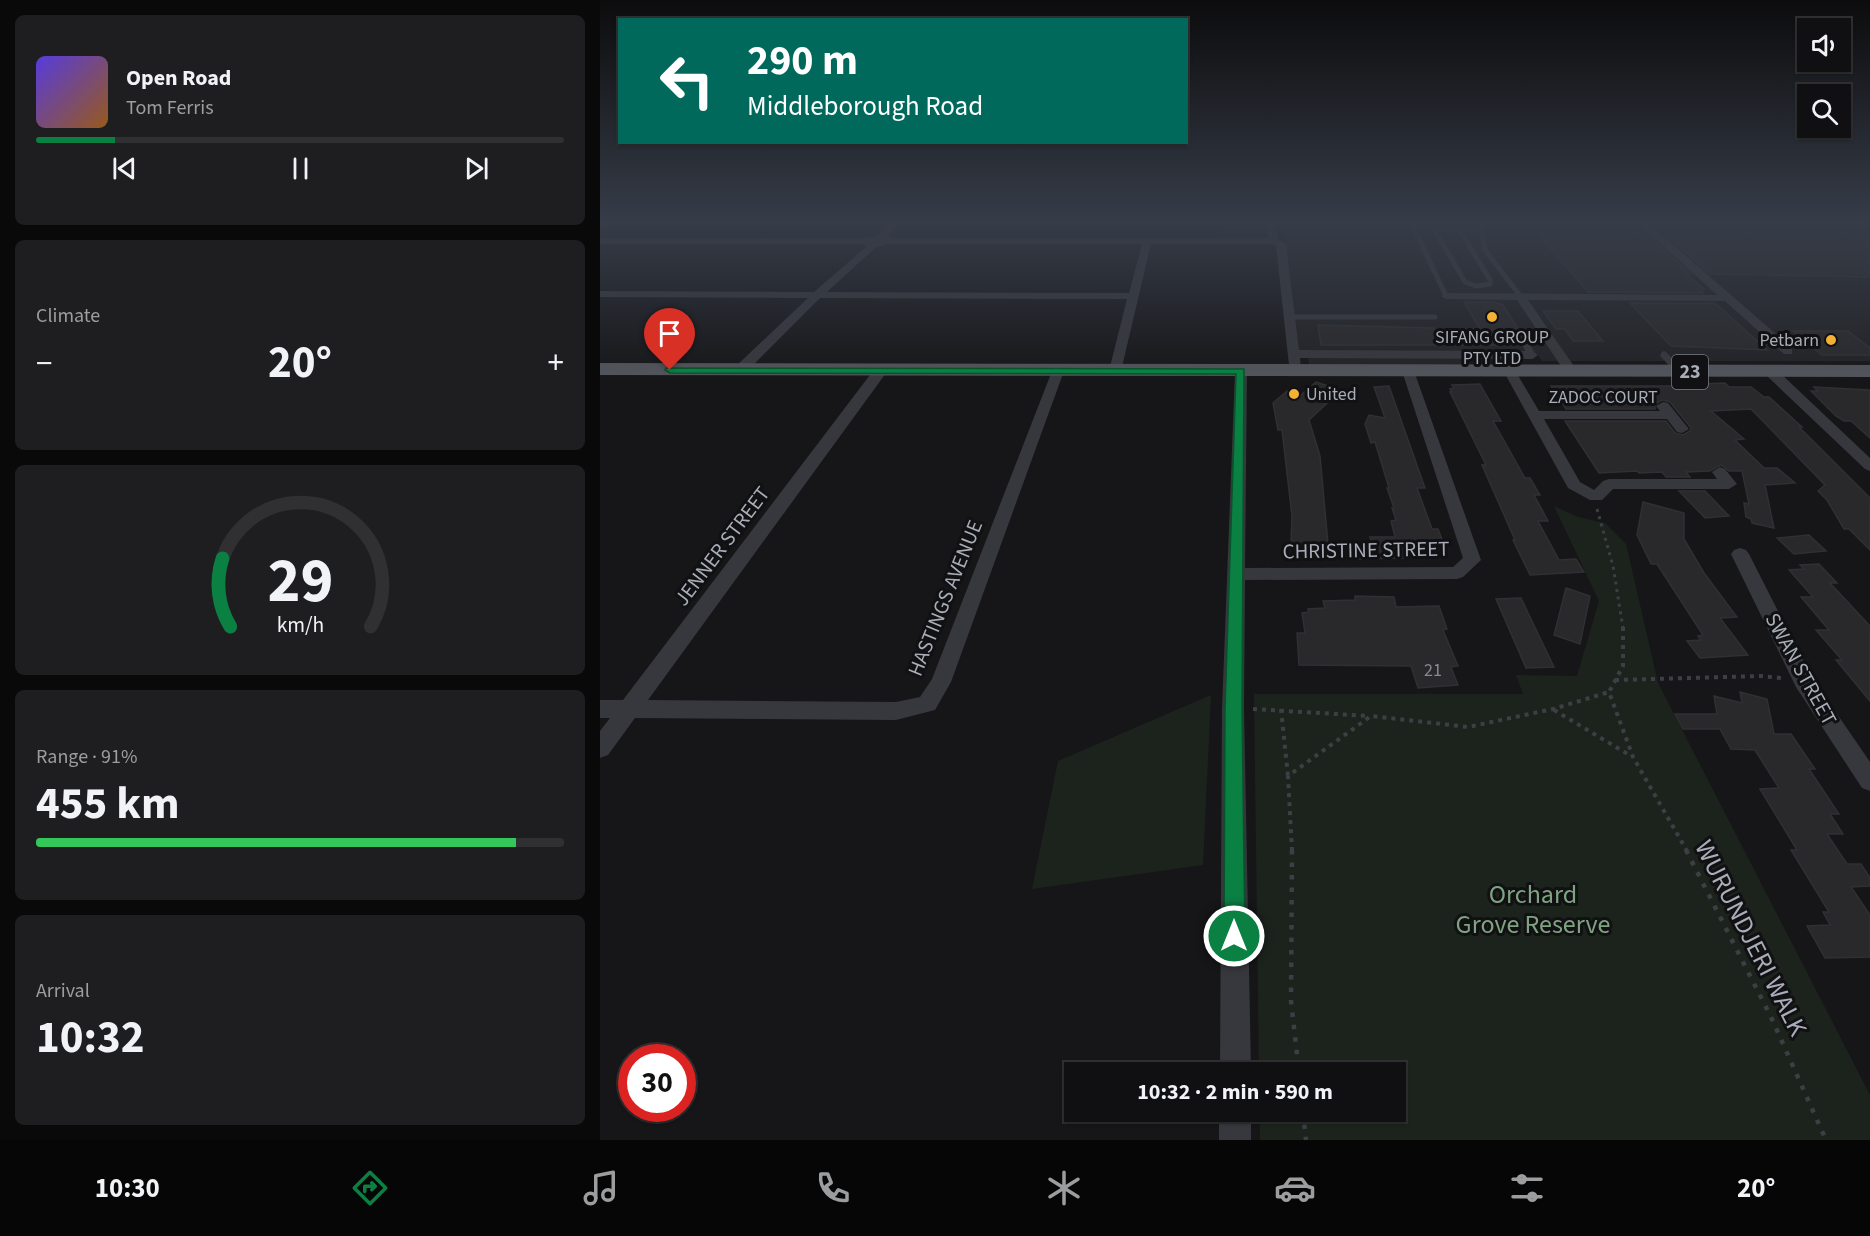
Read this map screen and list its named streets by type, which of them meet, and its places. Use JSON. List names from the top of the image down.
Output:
{
  "streets": {
    "main road": ["23"],
    "street": [
      "ZADOC COURT",
      "JENNER STREET",
      "CHRISTINE STREET",
      "HASTINGS AVENUE",
      "SWAN STREET"
    ],
    "path": ["WURUNDJERI WALK"]
  },
  "crossings": [
    ["23", "JENNER STREET"],
    ["23", "CHRISTINE STREET"],
    ["23", "HASTINGS AVENUE"],
    ["JENNER STREET", "HASTINGS AVENUE"]
  ],
  "parks": ["Orchard Grove Reserve"],
  "places": ["SIFANG GROUP PTY LTD", "Petbarn", "United"],
  "house_numbers": ["21"],
  "page": {
    "turn": ["290 m", "Middleborough Road"],
    "song": ["Open Road", "Tom Ferris"],
    "tile": [
      "Climate",
      ["Range · 91%", "455 km"],
      ["Arrival", "10:32"]
    ],
    "heat": ["−", "20°", "+"],
    "limit": "30",
    "trip": "10:32 · 2 min · 590 m",
    "tabs": ["10:30", "20°"],
    "gauge": ["29", "km/h"]
  }
}
